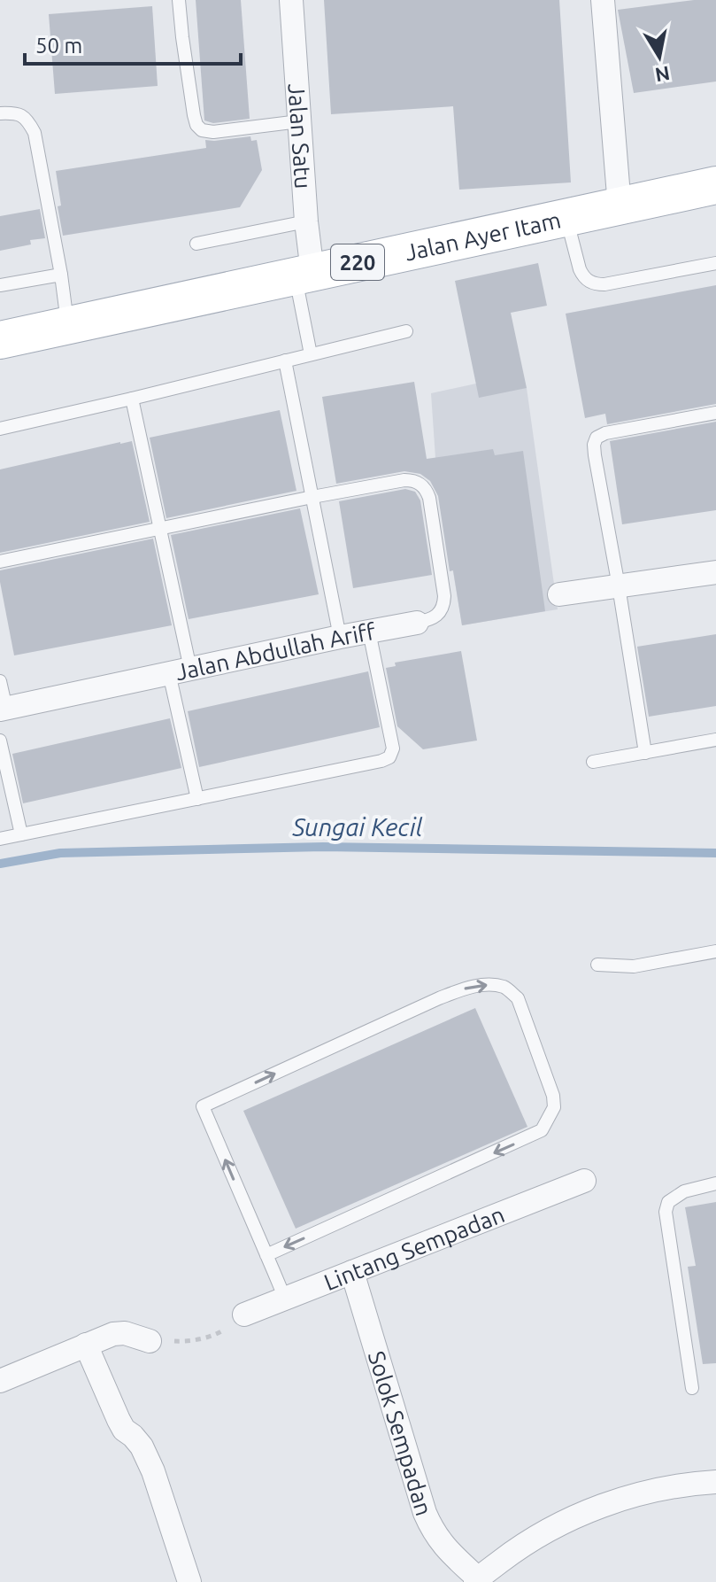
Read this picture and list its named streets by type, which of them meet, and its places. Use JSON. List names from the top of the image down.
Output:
{
  "streets": {
    "main road": ["Jalan Ayer Itam", "220"],
    "street": [
      "Jalan Satu",
      "Jalan Abdullah Ariff",
      "Lintang Sempadan",
      "Solok Sempadan"
    ]
  },
  "crossings": [
    ["Jalan Satu", "Jalan Ayer Itam"],
    ["Lintang Sempadan", "Solok Sempadan"]
  ],
  "water": ["Sungai Kecil"],
  "scale_bar": "50 m",
  "north": "bottom"
}
